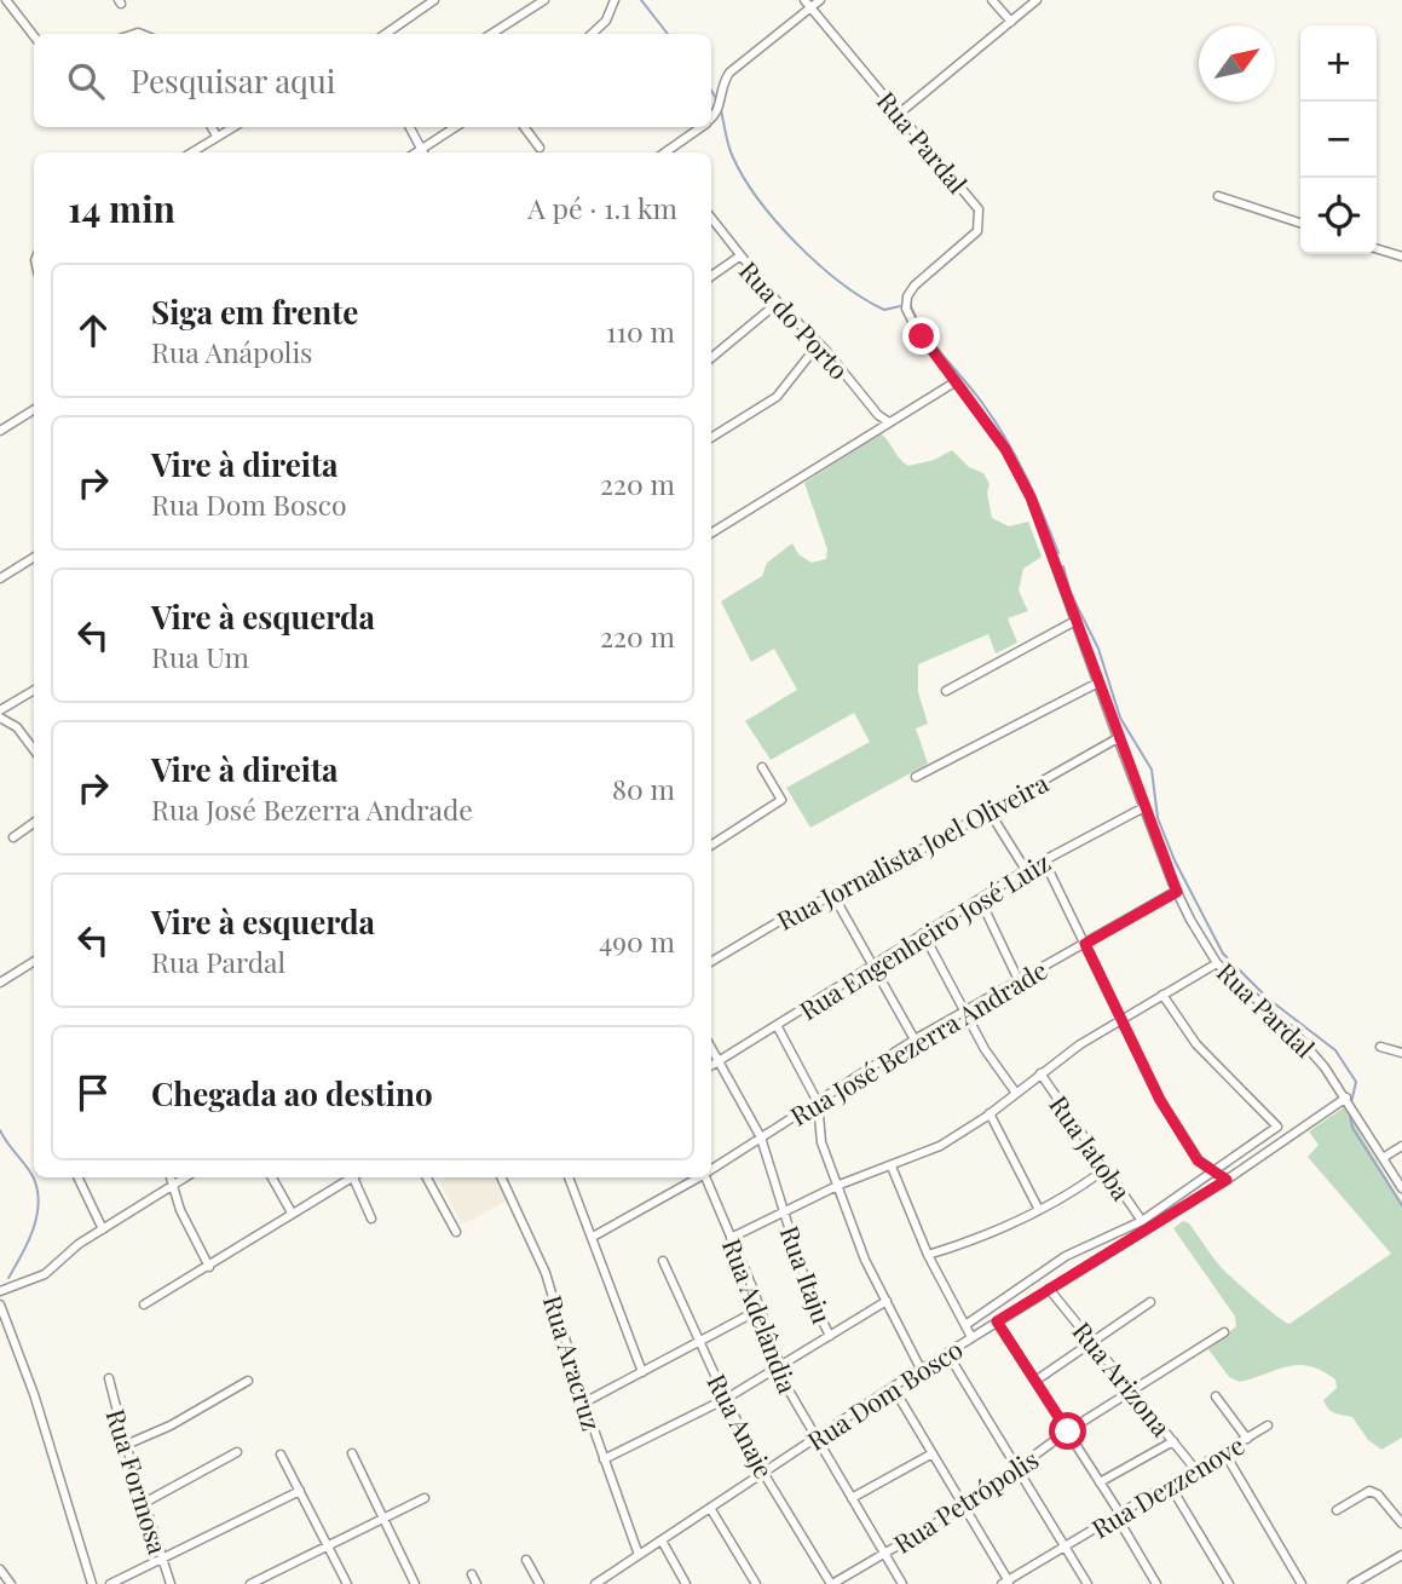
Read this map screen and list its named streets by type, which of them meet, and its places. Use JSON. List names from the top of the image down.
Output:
{
  "streets": {
    "street": [
      "Rua Pardal",
      "Rua do Porto",
      "Rua Jornalista Joel Oliveira",
      "Rua Engenheiro José Luiz",
      "Rua José Bezerra Andrade",
      "Rua Jatoba",
      "Rua Itaju",
      "Rua Adelândia",
      "Rua Aracruz",
      "Rua Arizona",
      "Rua Dom Bosco",
      "Rua Anaje",
      "Rua Formosa",
      "Rua Dezzenove",
      "Rua Petrópolis"
    ]
  },
  "crossings": [
    ["Rua Pardal", "Rua Jornalista Joel Oliveira"],
    ["Rua Pardal", "Rua Engenheiro José Luiz"],
    ["Rua Pardal", "Rua José Bezerra Andrade"],
    ["Rua Pardal", "Rua Dom Bosco"],
    ["Rua Adelândia", "Rua Dom Bosco"],
    ["Rua Adelândia", "Rua Petrópolis"],
    ["Rua Aracruz", "Rua Dom Bosco"],
    ["Rua Arizona", "Rua Dom Bosco"],
    ["Rua Arizona", "Rua Dezzenove"],
    ["Rua Arizona", "Rua Petrópolis"],
    ["Rua Dom Bosco", "Rua Anaje"],
    ["Rua Anaje", "Rua Petrópolis"]
  ],
  "north": "top right",
  "page": {
    "map_buttons": ["+", "−"],
    "search": "Pesquisar aqui",
    "heading": ["14 min", "A pé · 1.1 km"],
    "list": [
      ["Siga em frente", "Rua Anápolis", "110 m"],
      ["Vire à direita", "Rua Dom Bosco", "220 m"],
      ["Vire à esquerda", "Rua Um", "220 m"],
      ["Vire à direita", "Rua José Bezerra Andrade", "80 m"],
      ["Vire à esquerda", "Rua Pardal", "490 m"],
      "Chegada ao destino"
    ]
  }
}
